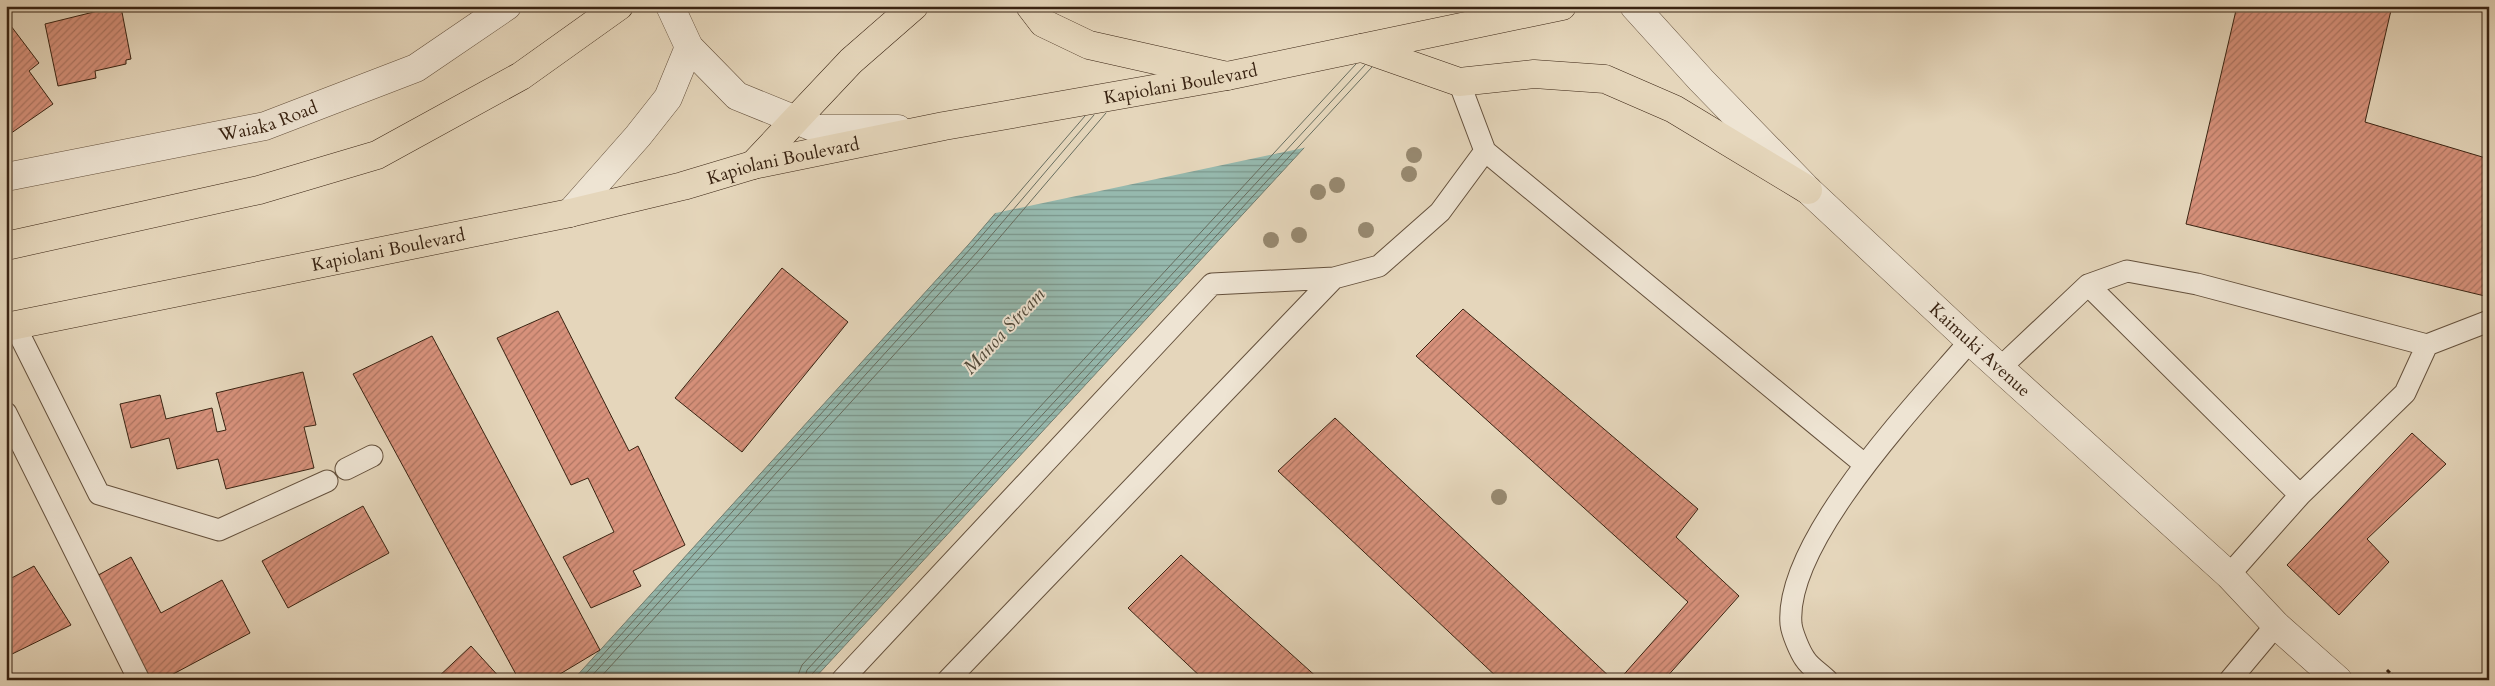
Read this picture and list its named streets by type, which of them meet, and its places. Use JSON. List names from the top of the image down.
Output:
{
  "streets": {
    "main road": ["Kapiolani Boulevard"],
    "street": ["Waiaka Road", "Kaimuki Avenue"]
  },
  "water": ["Manoa Stream"]
}
